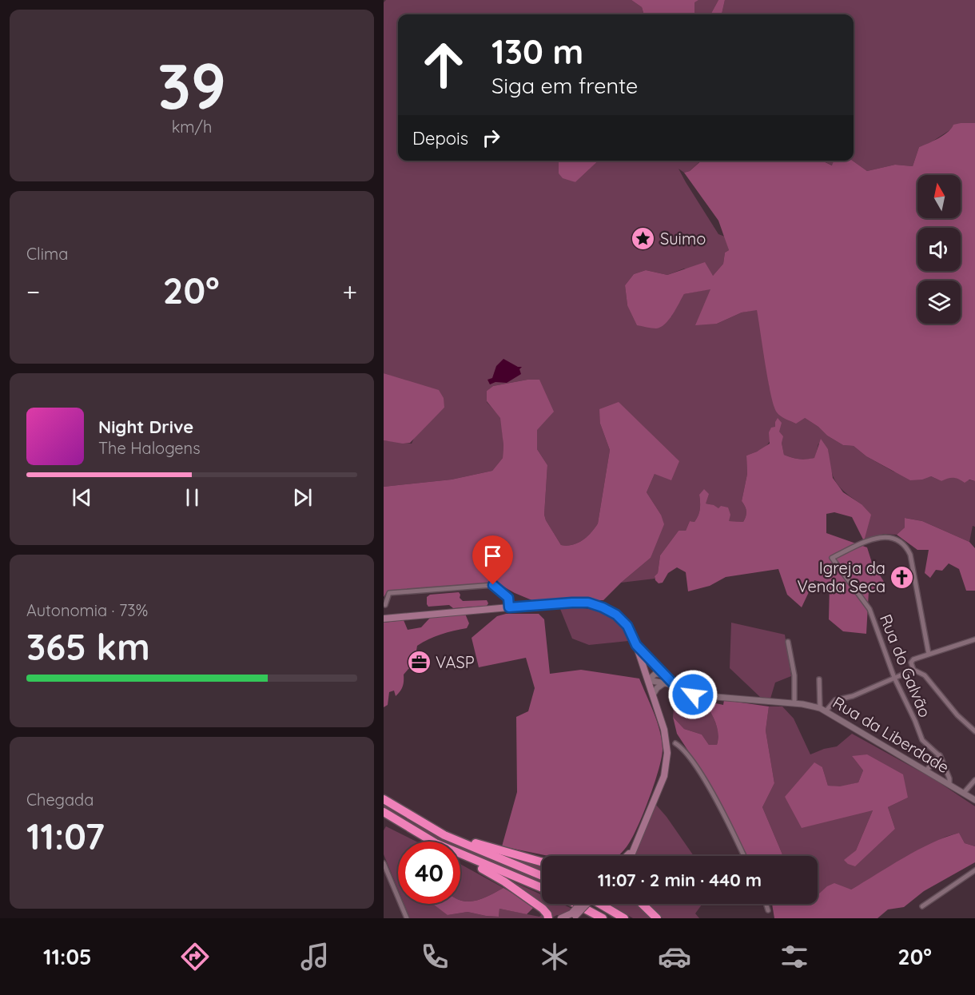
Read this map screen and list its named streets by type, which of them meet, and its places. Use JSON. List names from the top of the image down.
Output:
{
  "streets": {
    "street": ["Rua do Galvão", "Rua da Liberdade"]
  },
  "crossings": [
    ["Rua do Galvão", "Rua da Liberdade"]
  ],
  "places": {
    "place": ["Suimo"],
    "church": ["Igreja da Venda Seca"],
    "office": ["VASP"]
  },
  "north": "top",
  "page": {
    "tile": [
      ["39", "km/h"],
      "Clima",
      ["Autonomia · 73%", "365 km"],
      ["Chegada", "11:07"]
    ],
    "turn": ["130 m", "Siga em frente"],
    "then": "Depois",
    "heat": ["−", "20°", "+"],
    "song": ["Night Drive", "The Halogens"],
    "limit": "40",
    "trip": "11:07 · 2 min · 440 m",
    "tabs": ["11:05", "20°"]
  }
}
